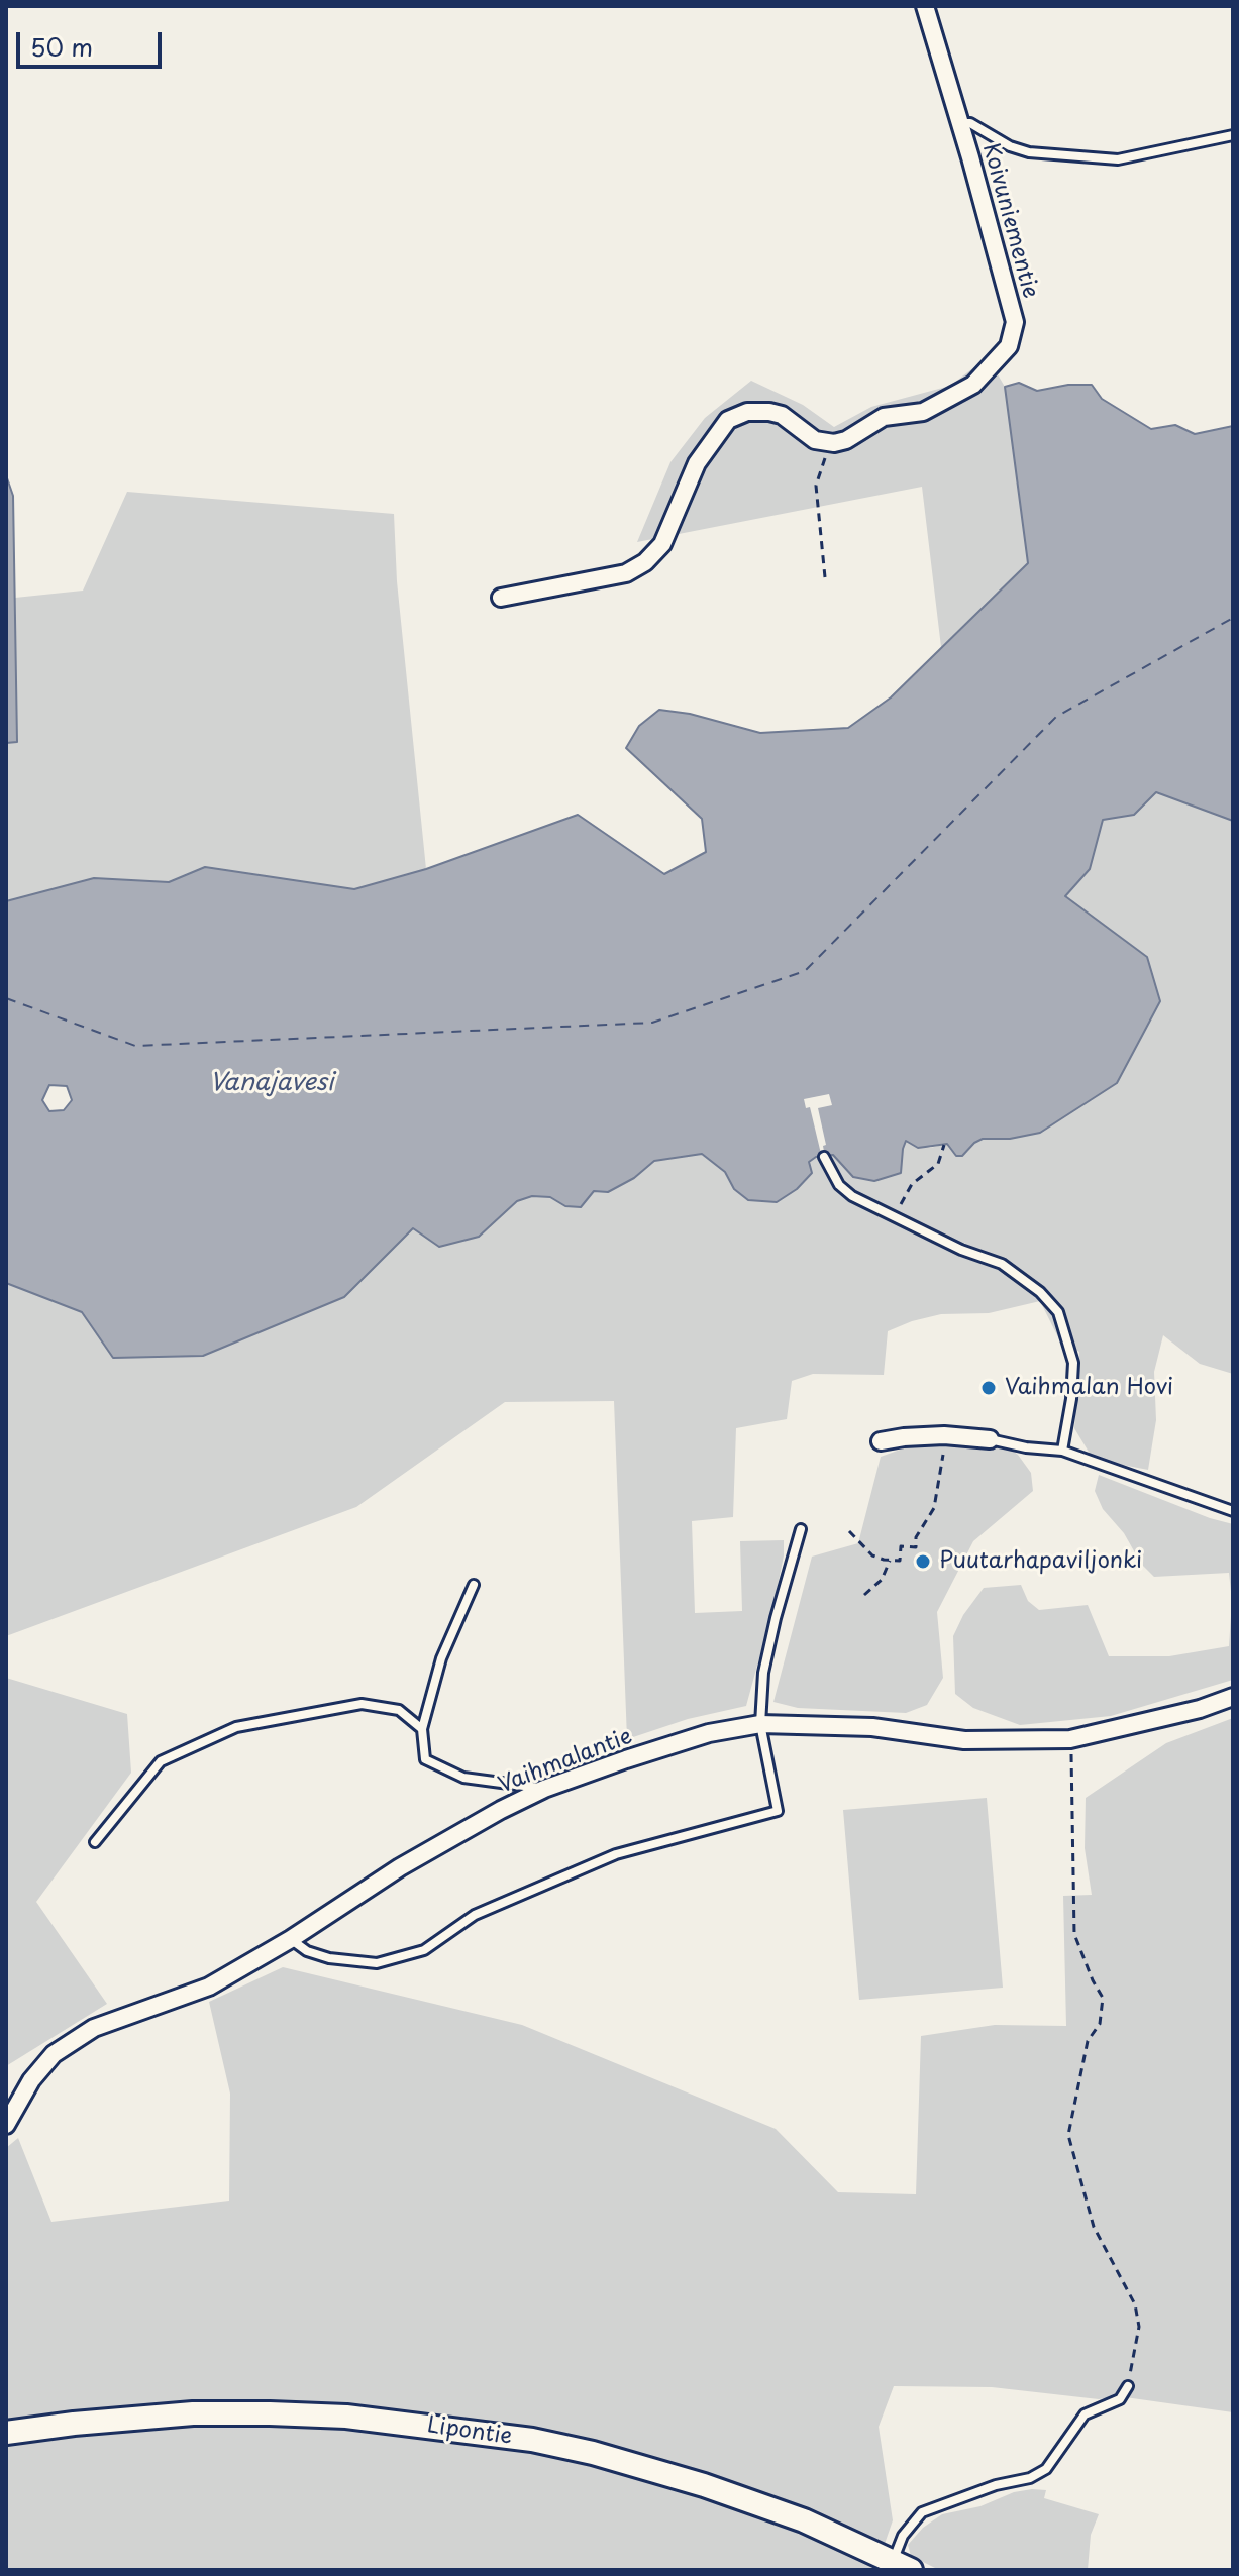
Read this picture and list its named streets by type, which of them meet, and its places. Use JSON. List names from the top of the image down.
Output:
{
  "streets": {
    "street": ["Koivuniementie", "Vaihmalantie", "Lipontie"]
  },
  "water": ["Vanajavesi"],
  "places": ["Vaihmalan Hovi", "Puutarhapaviljonki"],
  "scale_bar": "50 m"
}
